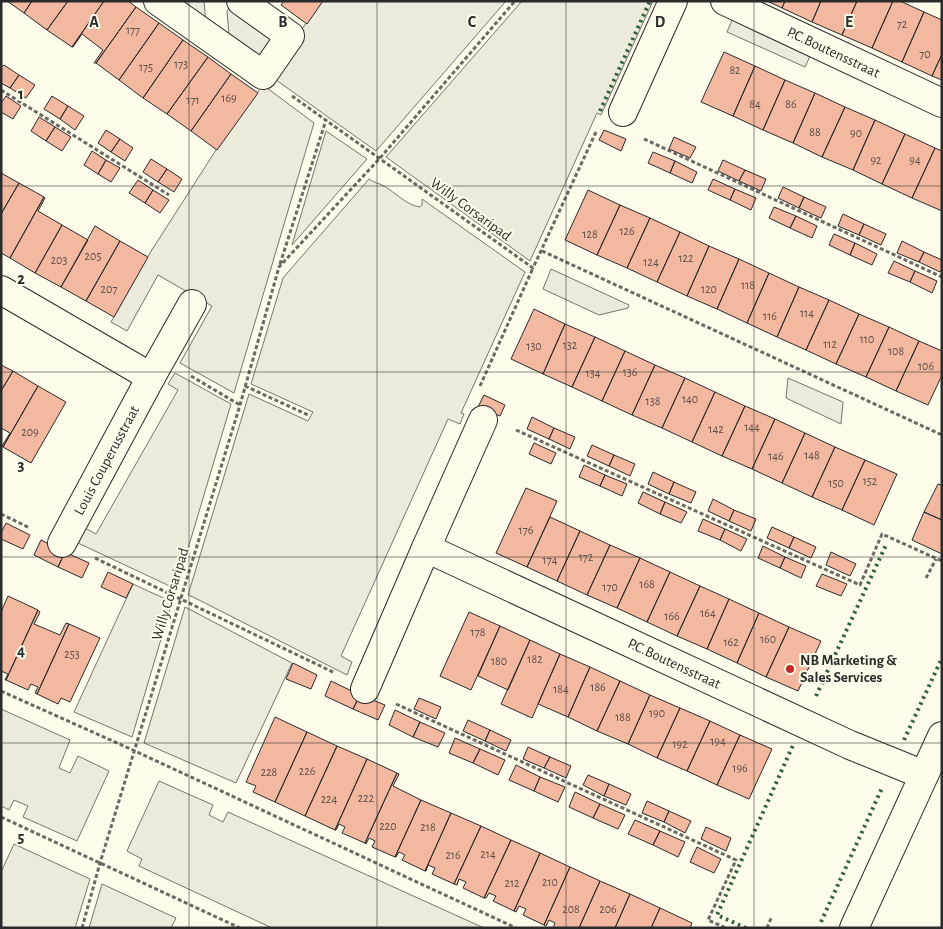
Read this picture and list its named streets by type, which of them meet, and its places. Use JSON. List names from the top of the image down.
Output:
{
  "streets": {
    "street": ["P.C.Boutensstraat", "Louis Couperusstraat"],
    "path": ["Willy Corsaripad"]
  },
  "places": ["NB Marketing & Sales Services"],
  "house_numbers": [
    "72",
    "177",
    "70",
    "173",
    "175",
    "82",
    "169",
    "171",
    "84",
    "86",
    "88",
    "90",
    "92",
    "94",
    "126",
    "128",
    "205",
    "122",
    "203",
    "124",
    "118",
    "207",
    "120",
    "114",
    "116",
    "110",
    "112",
    "132",
    "130",
    "108",
    "106",
    "136",
    "134",
    "140",
    "138",
    "144",
    "142",
    "209",
    "148",
    "146",
    "152",
    "150",
    "176",
    "172",
    "174",
    "168",
    "170",
    "164",
    "166",
    "178",
    "160",
    "162",
    "253",
    "182",
    "180",
    "186",
    "184",
    "190",
    "188",
    "194",
    "192",
    "196",
    "226",
    "228",
    "222",
    "224",
    "220",
    "218",
    "214",
    "216",
    "210",
    "212",
    "208",
    "206"
  ],
  "grid": {
    "columns": [
      "A",
      "B",
      "C",
      "D",
      "E"
    ],
    "rows": [
      "1",
      "2",
      "3",
      "4",
      "5"
    ]
  }
}
